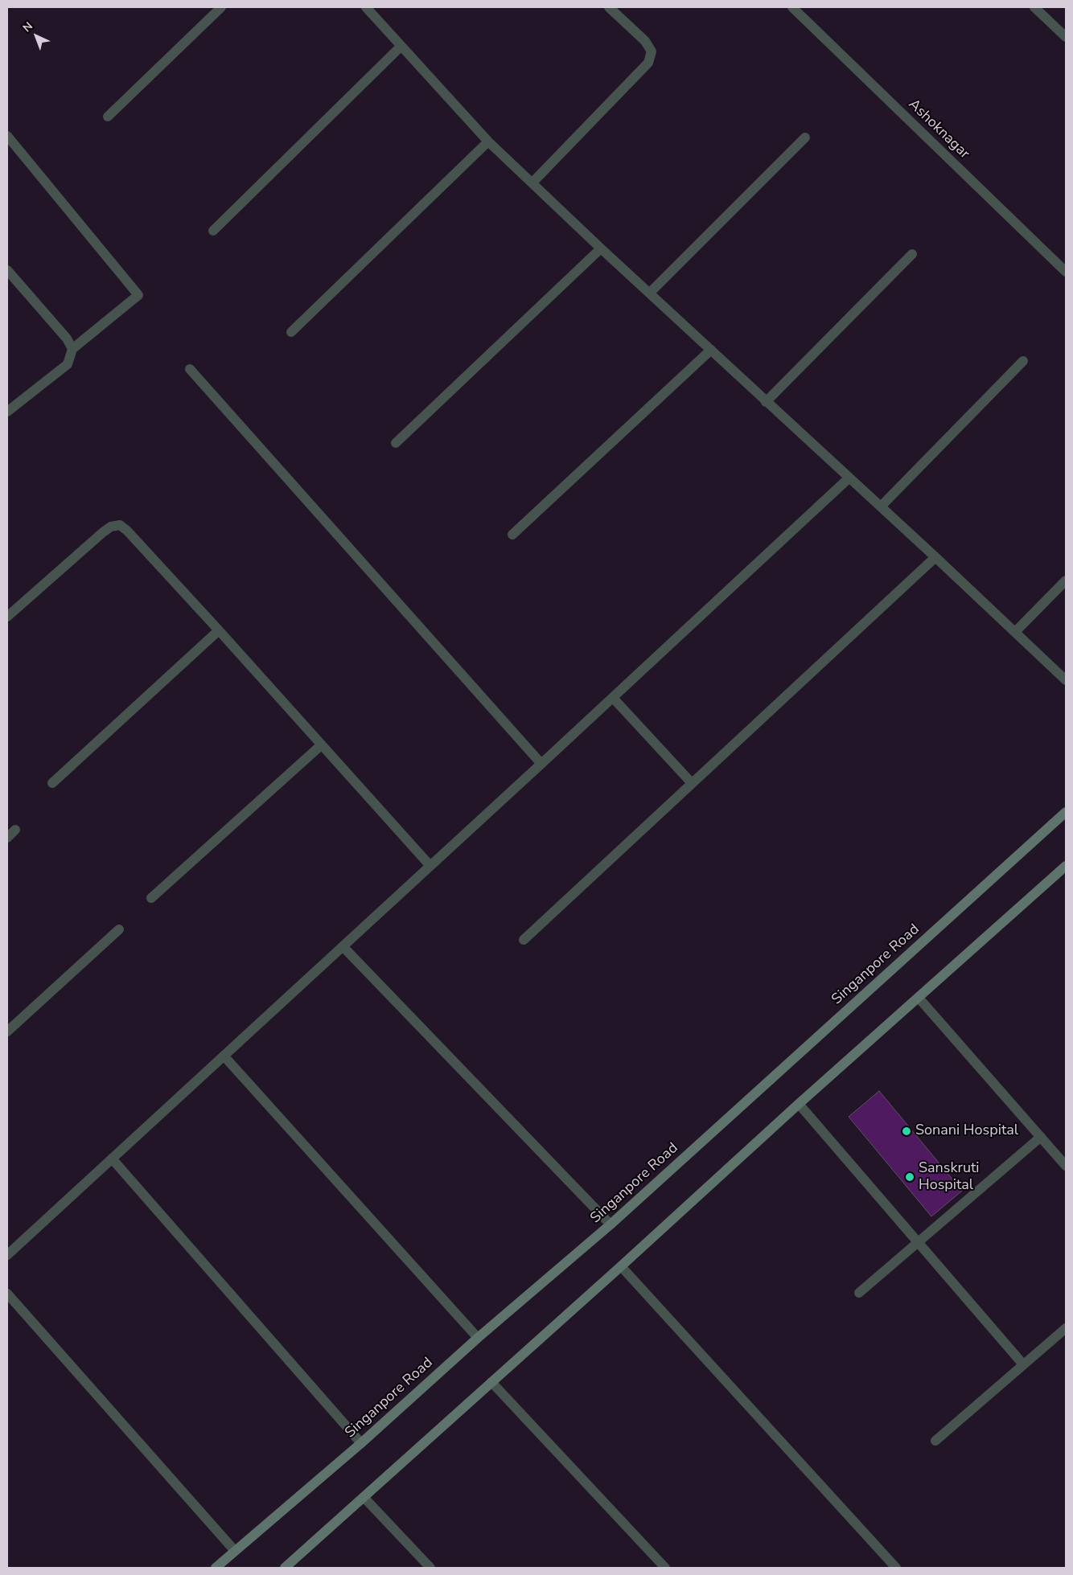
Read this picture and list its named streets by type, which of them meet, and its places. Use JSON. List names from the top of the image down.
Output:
{
  "streets": {
    "main road": ["Singanpore Road"],
    "street": ["Ashoknagar"]
  },
  "places": ["Sonani Hospital", "Sanskruti Hospital"],
  "north": "top left"
}
